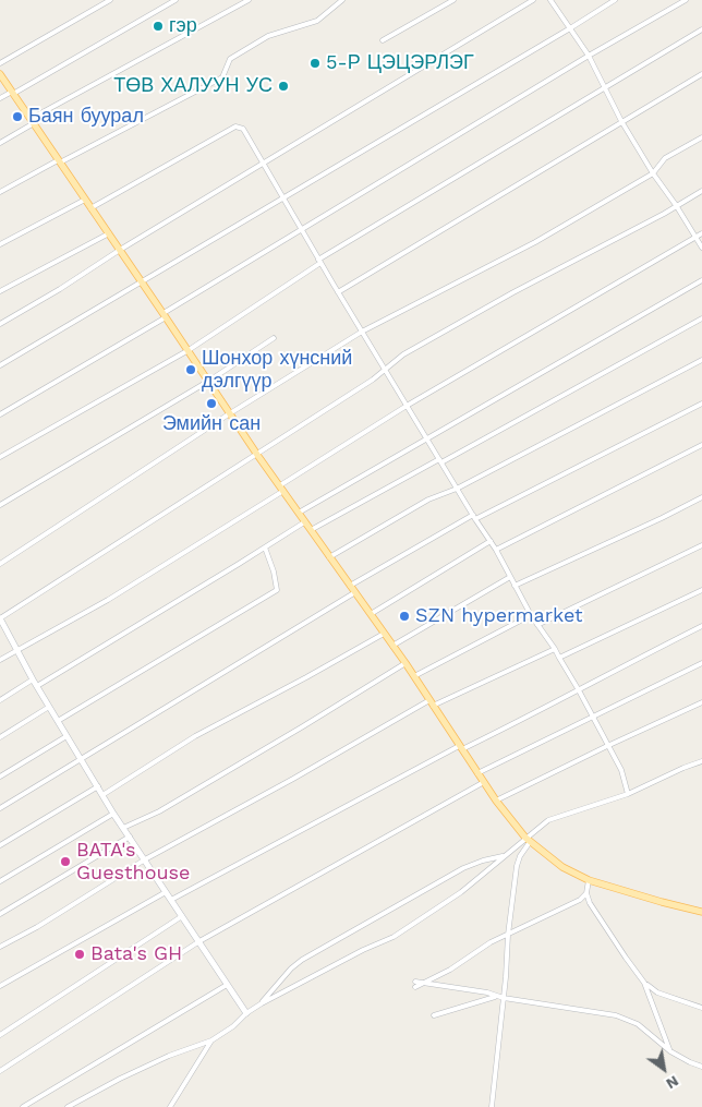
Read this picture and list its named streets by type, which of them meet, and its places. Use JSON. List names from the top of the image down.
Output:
{
  "places": [
    "гэр",
    "5-Р ЦЭЦЭРЛЭГ",
    "ТӨВ ХАЛУУН УС",
    "Баян буурал",
    "Шонхор хүнсний дэлгүүр",
    "Эмийн сан",
    "SZN hypermarket",
    "BATA's Guesthouse",
    "Bata's GH"
  ],
  "north": "bottom right"
}
